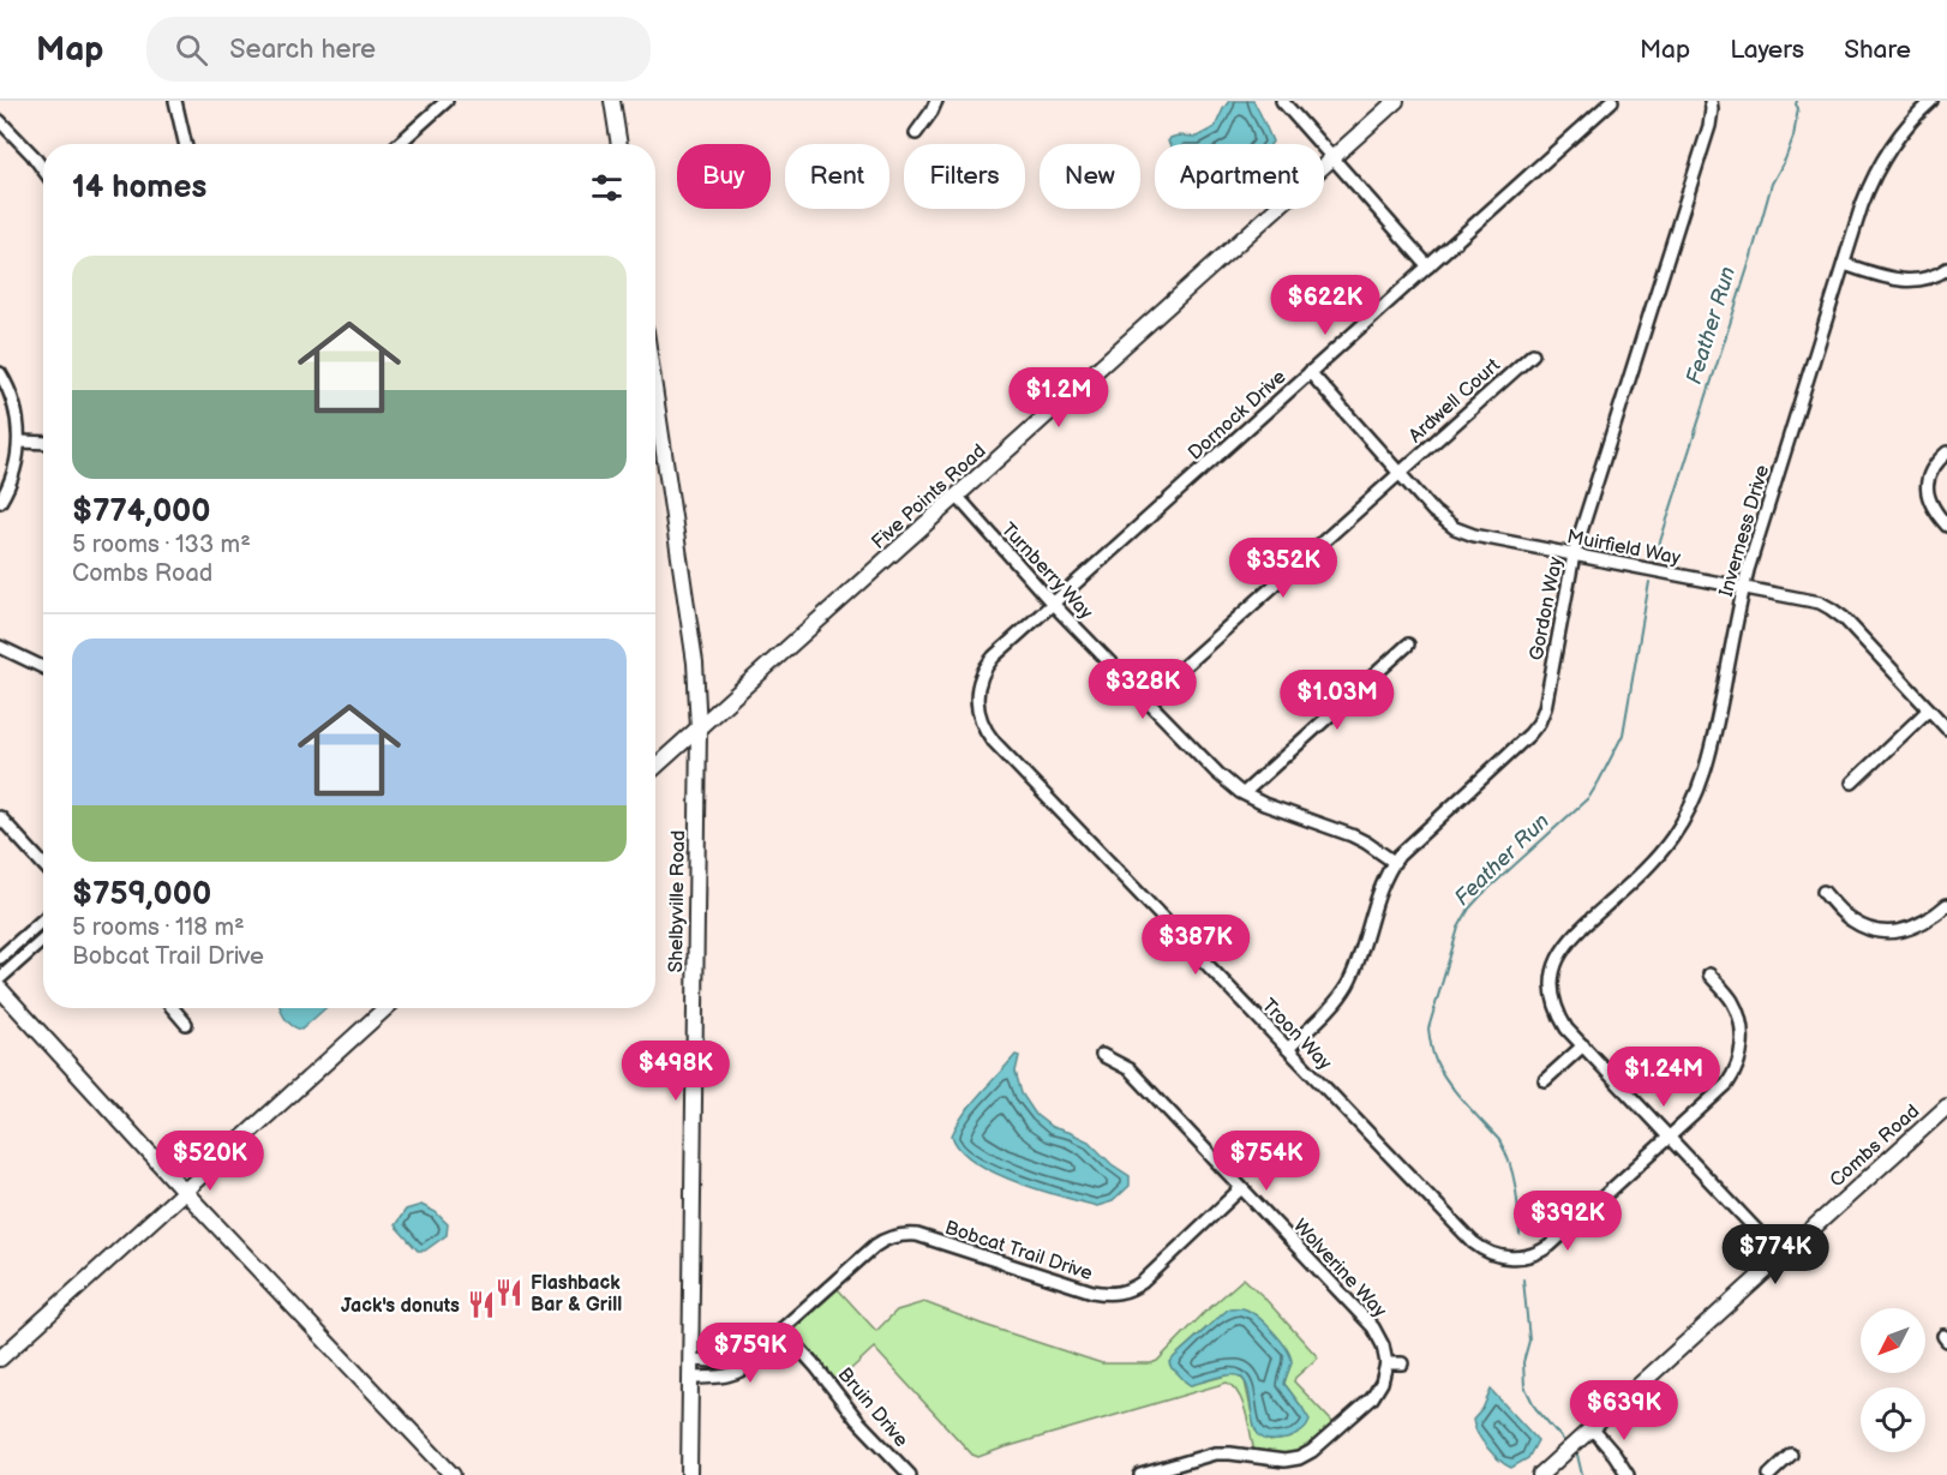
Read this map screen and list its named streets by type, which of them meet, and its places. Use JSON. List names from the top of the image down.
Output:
{
  "streets": {
    "street": [
      "Ardwell Court",
      "Dornock Drive",
      "Five Points Road",
      "Inverness Drive",
      "Muirfield Way",
      "Turnberry Way",
      "Gordon Way",
      "Shelbyville Road",
      "Troon Way",
      "Combs Road",
      "Bobcat Trail Drive",
      "Wolverine Way",
      "Bruin Drive"
    ]
  },
  "crossings": [
    ["Ardwell Court", "Muirfield Way"],
    ["Ardwell Court", "Turnberry Way"],
    ["Dornock Drive", "Muirfield Way"],
    ["Dornock Drive", "Turnberry Way"],
    ["Dornock Drive", "Troon Way"],
    ["Five Points Road", "Turnberry Way"],
    ["Five Points Road", "Shelbyville Road"],
    ["Inverness Drive", "Muirfield Way"],
    ["Muirfield Way", "Gordon Way"],
    ["Turnberry Way", "Gordon Way"],
    ["Gordon Way", "Troon Way"],
    ["Shelbyville Road", "Bobcat Trail Drive"],
    ["Bobcat Trail Drive", "Wolverine Way"],
    ["Bobcat Trail Drive", "Bruin Drive"]
  ],
  "water": ["Feather Run"],
  "places": {
    "restaurant": ["Flashback Bar & Grill", "Jack's donuts"]
  },
  "north": "bottom left",
  "page": {
    "header": "Map",
    "search": "Search here",
    "nav": ["Map", "Layers", "Share"],
    "chip": [
      "Buy",
      "Rent",
      "Filters",
      "New",
      "Apartment"
    ],
    "heading": "14 homes",
    "list": [
      {
        "name": "$774,000",
        "note": "5 rooms · 133 m² · Combs Road"
      },
      {
        "name": "$759,000",
        "note": "5 rooms · 118 m² · Bobcat Trail Drive"
      }
    ],
    "price": [
      "$622K",
      "$1.2M",
      "$352K",
      "$328K",
      "$1.03M",
      "$387K",
      "$498K",
      "$1.24M",
      "$520K",
      "$754K",
      "$392K",
      "$774K",
      "$759K",
      "$639K"
    ]
  }
}
